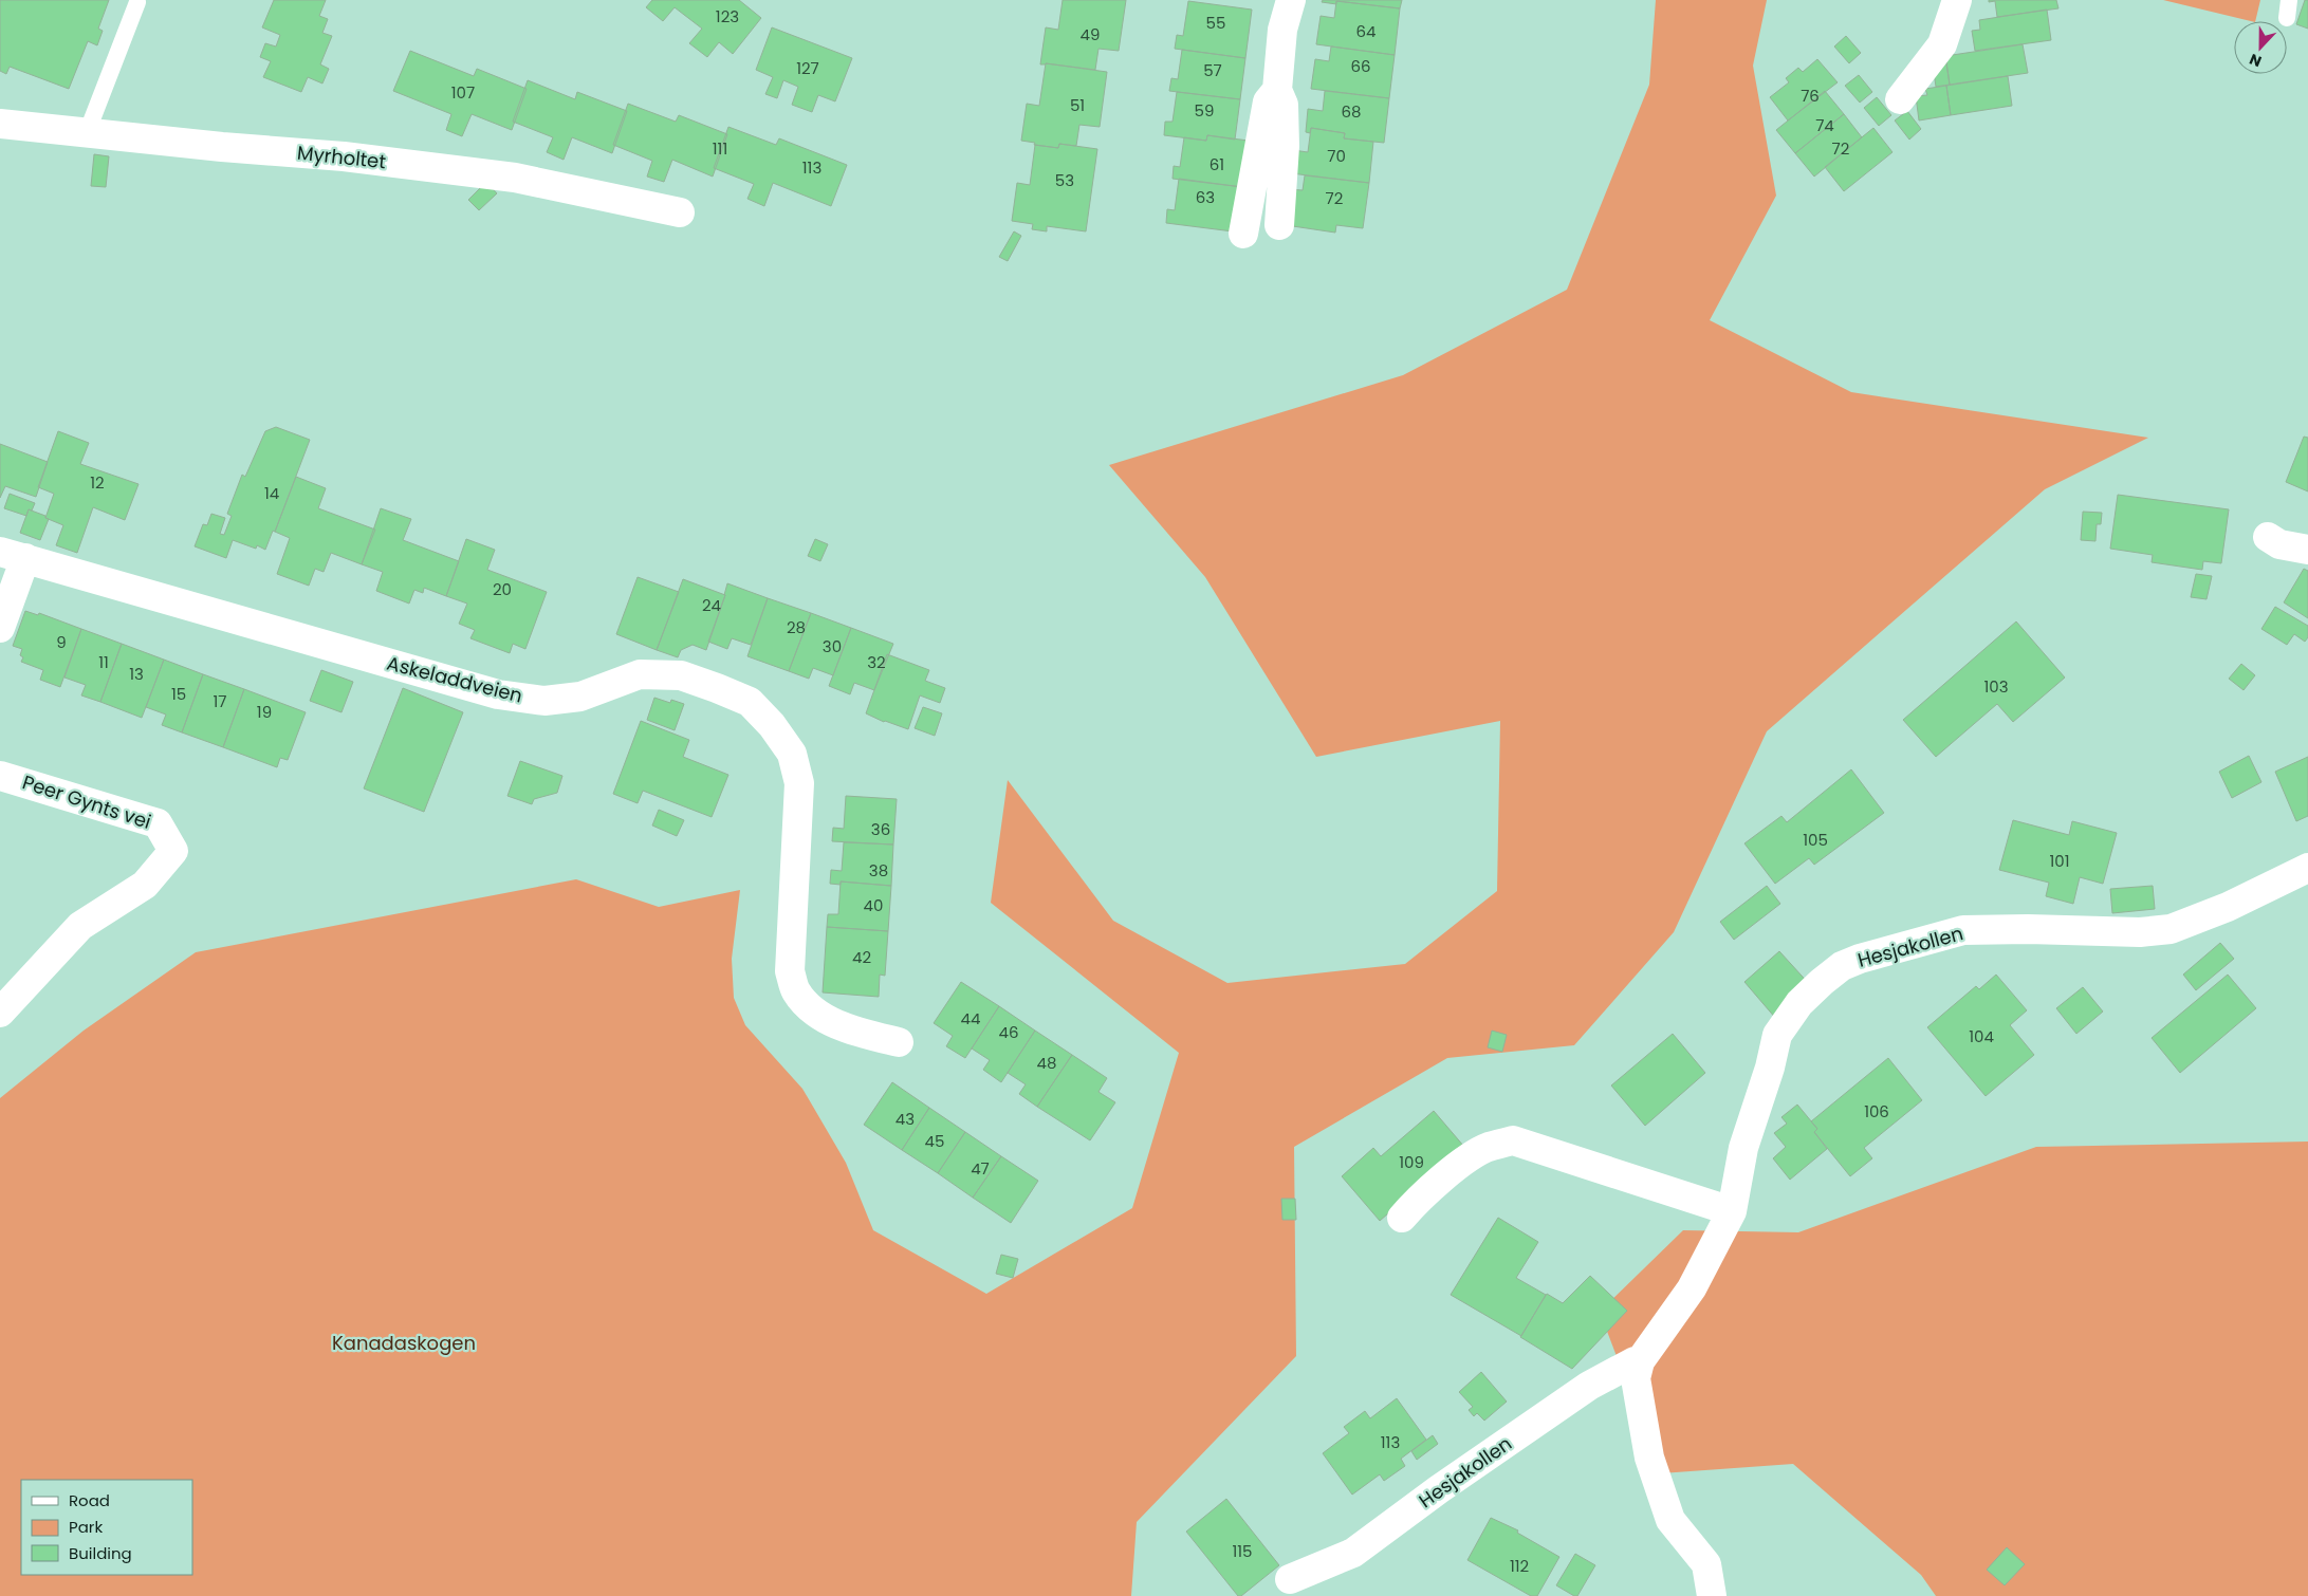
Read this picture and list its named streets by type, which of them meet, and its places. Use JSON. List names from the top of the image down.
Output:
{
  "streets": {
    "street": [
      "Myrholtet",
      "Askeladdveien",
      "Peer Gynts vei",
      "Hesjakollen"
    ]
  },
  "parks": ["Kanadaskogen"],
  "house_numbers": [
    "123",
    "55",
    "64",
    "49",
    "66",
    "127",
    "57",
    "107",
    "76",
    "51",
    "59",
    "68",
    "74",
    "111",
    "72",
    "70",
    "61",
    "113",
    "53",
    "63",
    "72",
    "12",
    "14",
    "20",
    "24",
    "28",
    "9",
    "30",
    "11",
    "32",
    "13",
    "103",
    "15",
    "17",
    "19",
    "36",
    "105",
    "101",
    "38",
    "40",
    "42",
    "44",
    "46",
    "104",
    "48",
    "106",
    "43",
    "45",
    "109",
    "47",
    "113",
    "115",
    "112"
  ],
  "legend": ["Road", "Park", "Building"],
  "north": "bottom"
}
